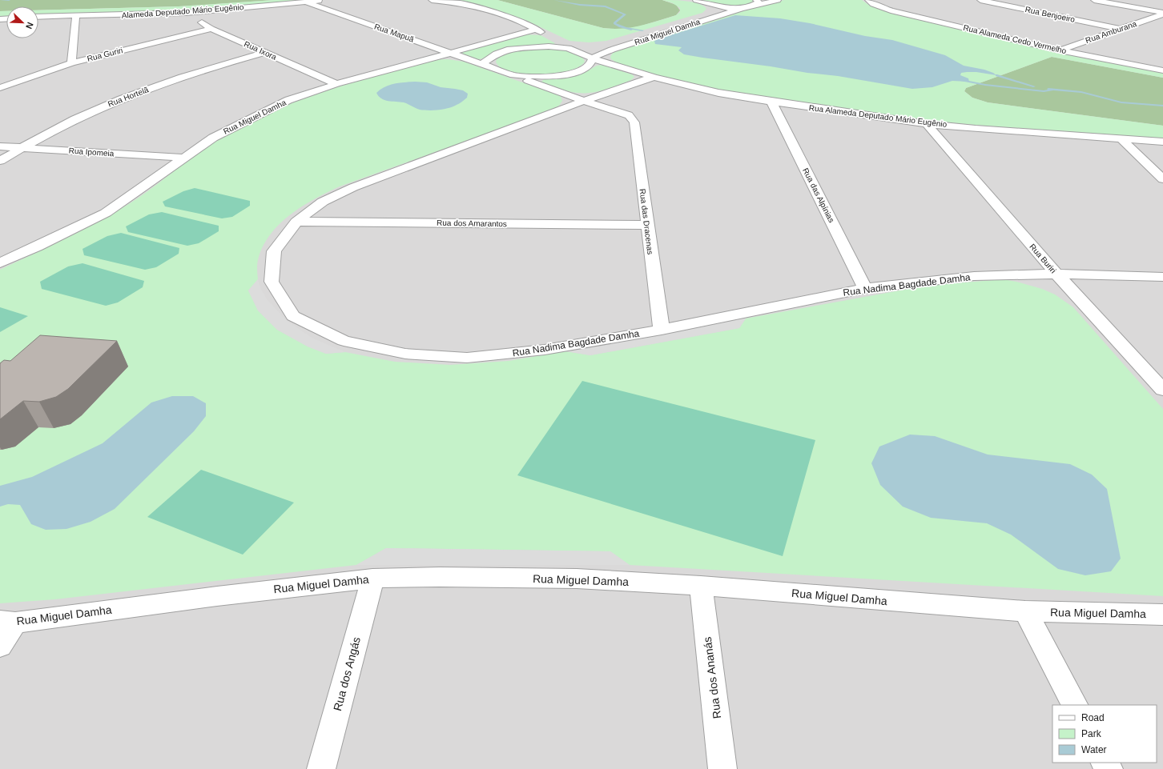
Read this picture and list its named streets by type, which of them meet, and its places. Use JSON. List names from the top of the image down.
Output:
{
  "streets": {
    "street": [
      "Alameda Deputado Mário Eugênio",
      "Rua Benjoeiro",
      "Rua Miguel Damha",
      "Rua Amburana",
      "Rua Mapuã",
      "Rua Alameda Cedo Vermelho",
      "Rua Ixora",
      "Rua Guriri",
      "Rua Hortelã",
      "Rua Alameda Deputado Mário Eugênio",
      "Rua Ipomeia",
      "Rua das Alpínias",
      "Rua das Dracenas",
      "Rua dos Amarantos",
      "Rua Buriri",
      "Rua Nadima Bagdade Damha",
      "Rua dos Angás",
      "Rua dos Ananás"
    ]
  },
  "crossings": [
    ["Alameda Deputado Mário Eugênio", "Rua Mapuã"],
    ["Alameda Deputado Mário Eugênio", "Rua Ixora"],
    ["Rua Benjoeiro", "Rua Amburana"],
    ["Rua Miguel Damha", "Rua Mapuã"],
    ["Rua Miguel Damha", "Rua Ixora"],
    ["Rua Miguel Damha", "Rua Alameda Deputado Mário Eugênio"],
    ["Rua Miguel Damha", "Rua Ipomeia"],
    ["Rua Miguel Damha", "Rua dos Angás"],
    ["Rua Miguel Damha", "Rua dos Ananás"],
    ["Rua Amburana", "Rua Alameda Cedo Vermelho"],
    ["Rua Ixora", "Rua Guriri"],
    ["Rua Ixora", "Rua Hortelã"],
    ["Rua Hortelã", "Rua Ipomeia"],
    ["Rua Alameda Deputado Mário Eugênio", "Rua das Alpínias"],
    ["Rua Alameda Deputado Mário Eugênio", "Rua Buriri"],
    ["Rua Alameda Deputado Mário Eugênio", "Rua Nadima Bagdade Damha"],
    ["Rua das Alpínias", "Rua Nadima Bagdade Damha"],
    ["Rua das Dracenas", "Rua dos Amarantos"],
    ["Rua das Dracenas", "Rua Nadima Bagdade Damha"],
    ["Rua dos Amarantos", "Rua Nadima Bagdade Damha"],
    ["Rua Buriri", "Rua Nadima Bagdade Damha"]
  ],
  "legend": ["Road", "Park", "Water"],
  "north": "bottom right"
}
